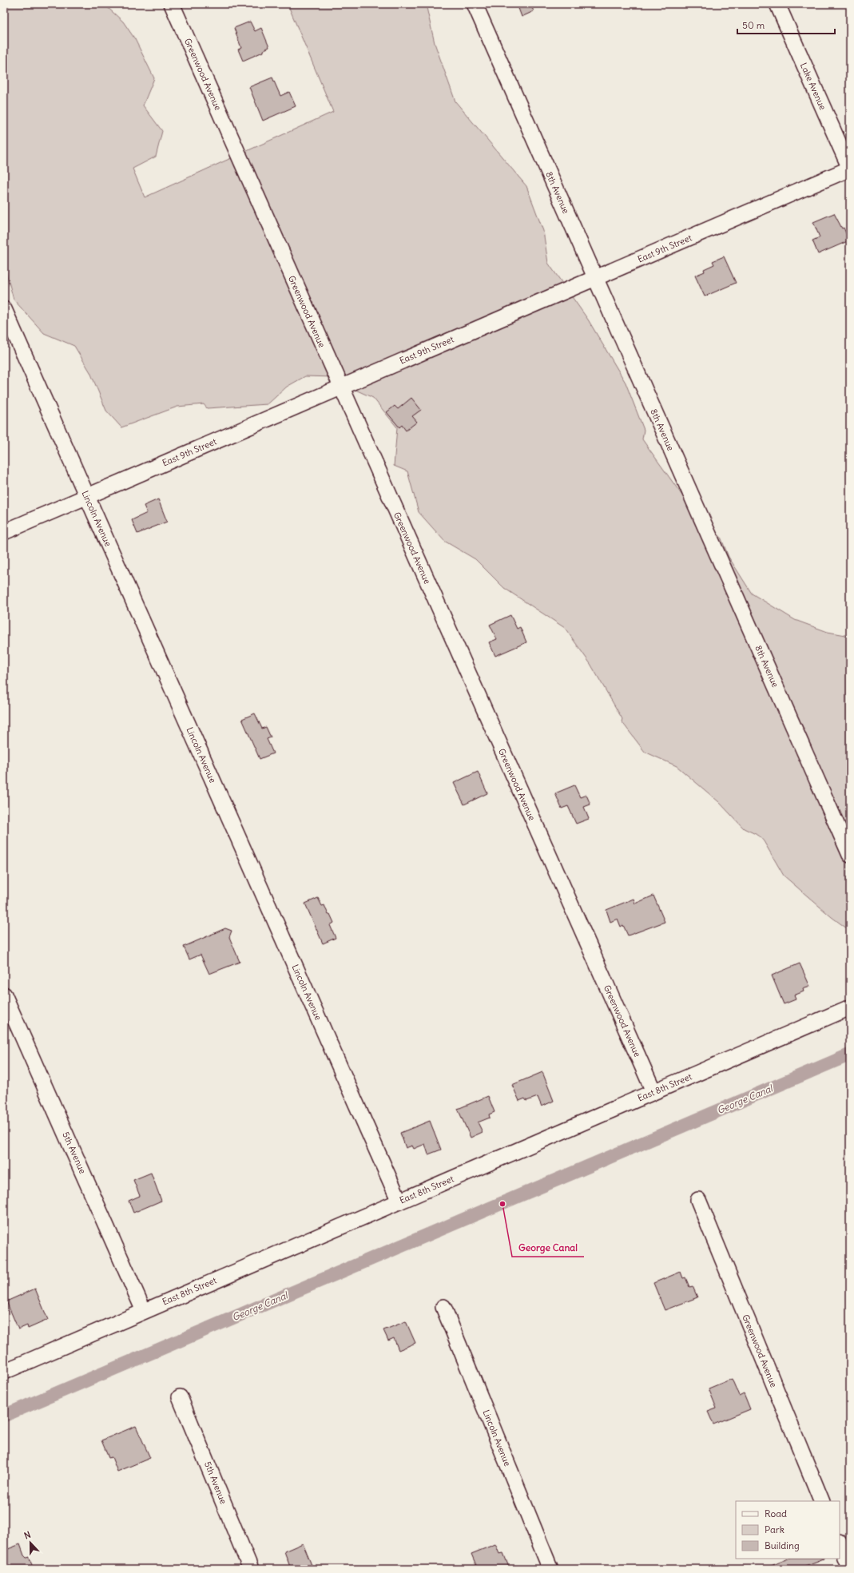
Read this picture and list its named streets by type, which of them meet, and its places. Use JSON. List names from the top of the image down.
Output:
{
  "streets": {
    "street": [
      "Greenwood Avenue",
      "Lake Avenue",
      "8th Avenue",
      "East 9th Street",
      "Lincoln Avenue",
      "East 8th Street",
      "5th Avenue"
    ]
  },
  "crossings": [
    ["Greenwood Avenue", "East 9th Street"],
    ["Greenwood Avenue", "East 8th Street"],
    ["Lake Avenue", "East 9th Street"],
    ["8th Avenue", "East 9th Street"],
    ["East 9th Street", "Lincoln Avenue"],
    ["Lincoln Avenue", "East 8th Street"],
    ["East 8th Street", "5th Avenue"]
  ],
  "water": ["George Canal"],
  "places": ["George Canal"],
  "legend": ["Road", "Park", "Building"],
  "scale_bar": "50 m",
  "north": "top"
}
